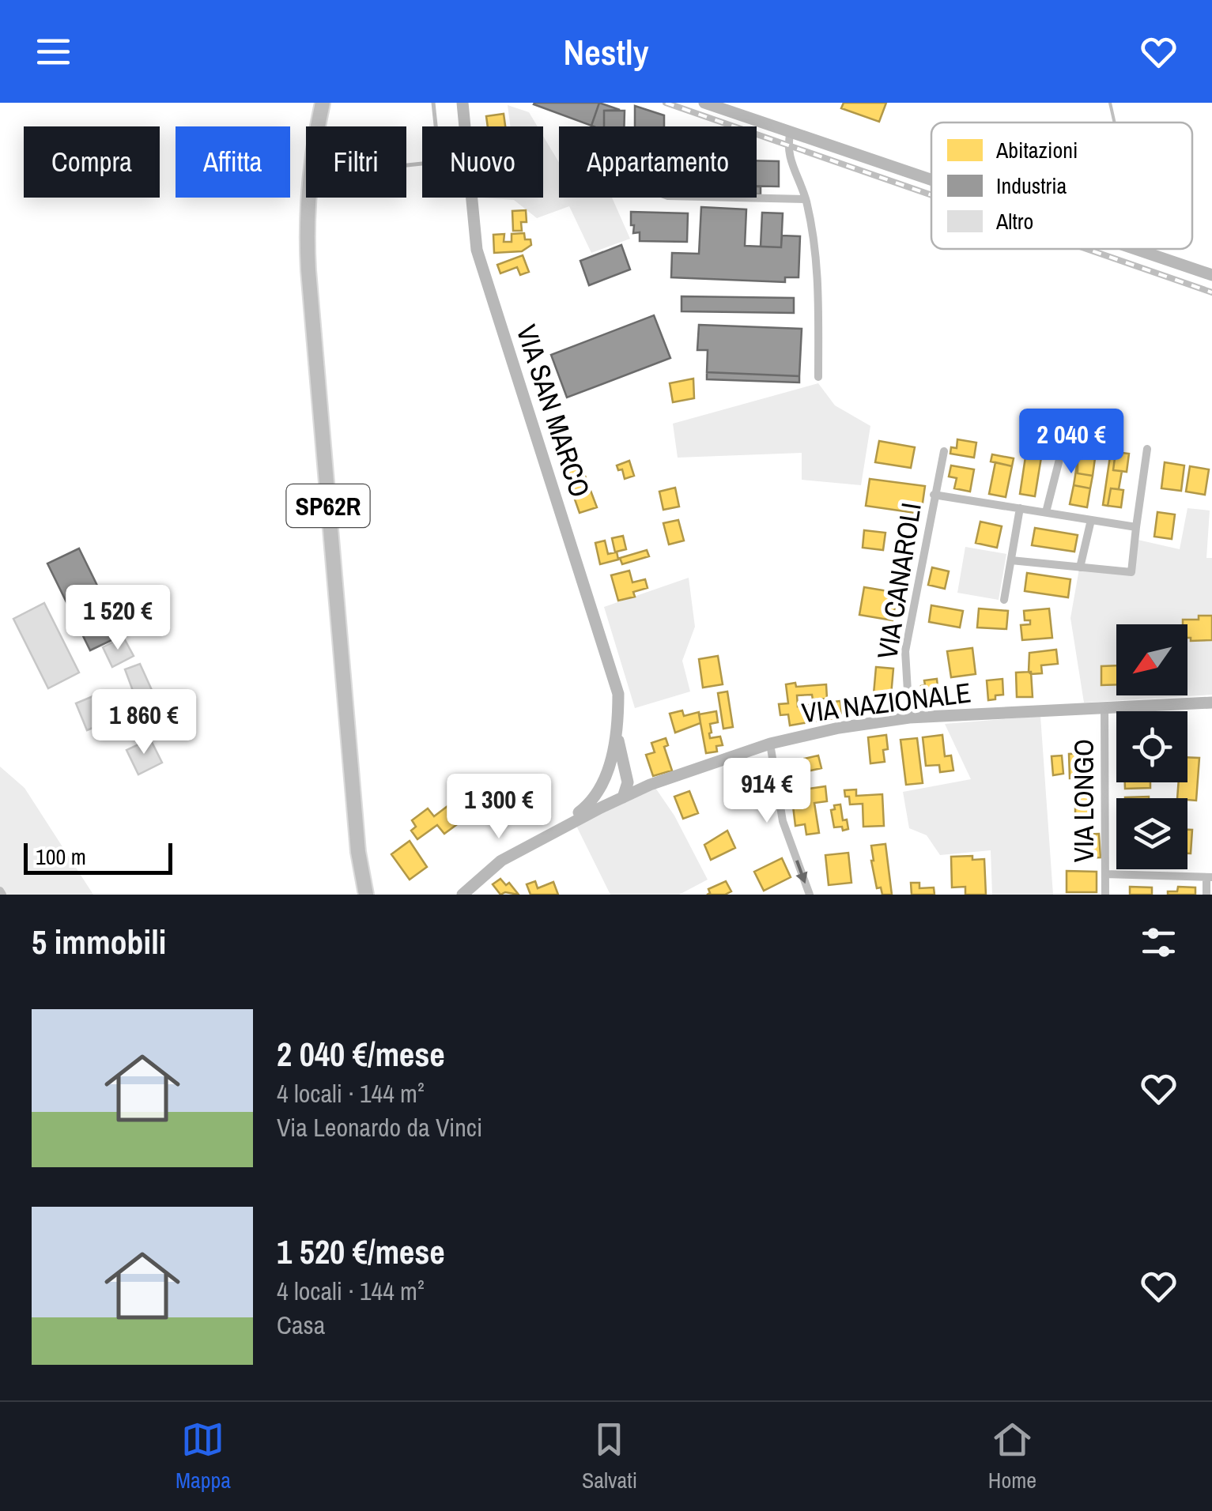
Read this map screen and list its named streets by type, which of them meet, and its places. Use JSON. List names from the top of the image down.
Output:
{
  "streets": {
    "highway": ["SP62R"],
    "street": [
      "VIA SAN MARCO",
      "VIA CANAROLI",
      "VIA NAZIONALE",
      "VIA LONGO"
    ]
  },
  "crossings": [
    ["VIA SAN MARCO", "VIA NAZIONALE"],
    ["VIA CANAROLI", "VIA NAZIONALE"],
    ["VIA NAZIONALE", "VIA LONGO"]
  ],
  "legend": ["Abitazioni", "Industria", "Altro"],
  "scale_bar": "100 m",
  "north": "bottom left",
  "page": {
    "header": "Nestly",
    "chip": [
      "Compra",
      "Affitta",
      "Filtri",
      "Nuovo",
      "Appartamento"
    ],
    "price": [
      "2 040 €",
      "1 520 €",
      "1 860 €",
      "914 €",
      "1 300 €"
    ],
    "scale": "100 m",
    "heading": "5 immobili",
    "list": [
      {
        "name": "2 040 €/mese",
        "note": "4 locali · 144 m² · Via Leonardo da Vinci"
      },
      {
        "name": "1 520 €/mese",
        "note": "4 locali · 144 m² · Casa"
      }
    ],
    "tabs": ["Mappa", "Salvati", "Home"]
  }
}
